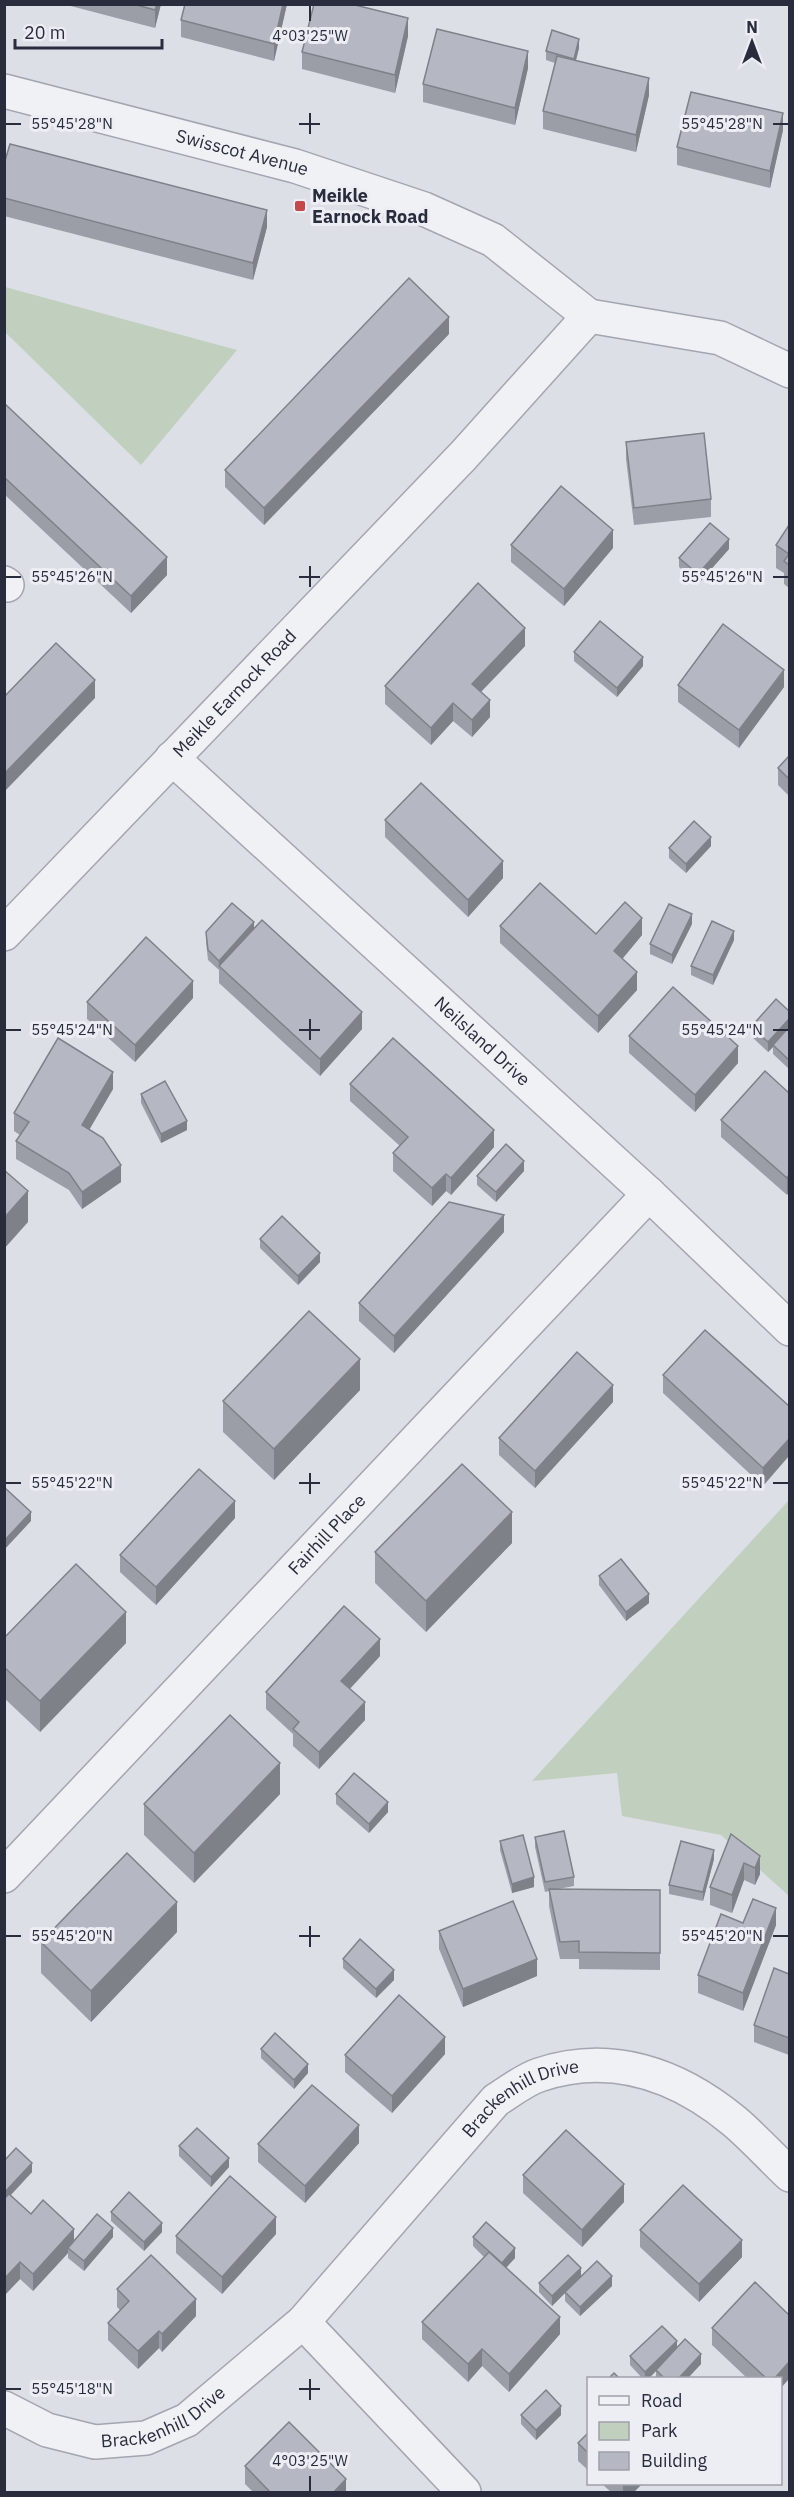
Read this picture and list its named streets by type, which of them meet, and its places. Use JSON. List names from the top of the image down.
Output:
{
  "streets": {
    "street": [
      "Swisscot Avenue",
      "Meikle Earnock Road",
      "Neilsland Drive",
      "Fairhill Place",
      "Brackenhill Drive"
    ]
  },
  "crossings": [
    ["Swisscot Avenue", "Meikle Earnock Road"],
    ["Meikle Earnock Road", "Neilsland Drive"],
    ["Neilsland Drive", "Fairhill Place"]
  ],
  "places": {
    "transit": ["Meikle Earnock Road"]
  },
  "legend": ["Road", "Park", "Building"],
  "scale_bar": "20 m",
  "north": "top",
  "coordinates": [
    "4°03'25\"W",
    "55°45'28\"N",
    "55°45'26\"N",
    "55°45'24\"N",
    "55°45'22\"N",
    "55°45'20\"N",
    "55°45'18\"N"
  ]
}
